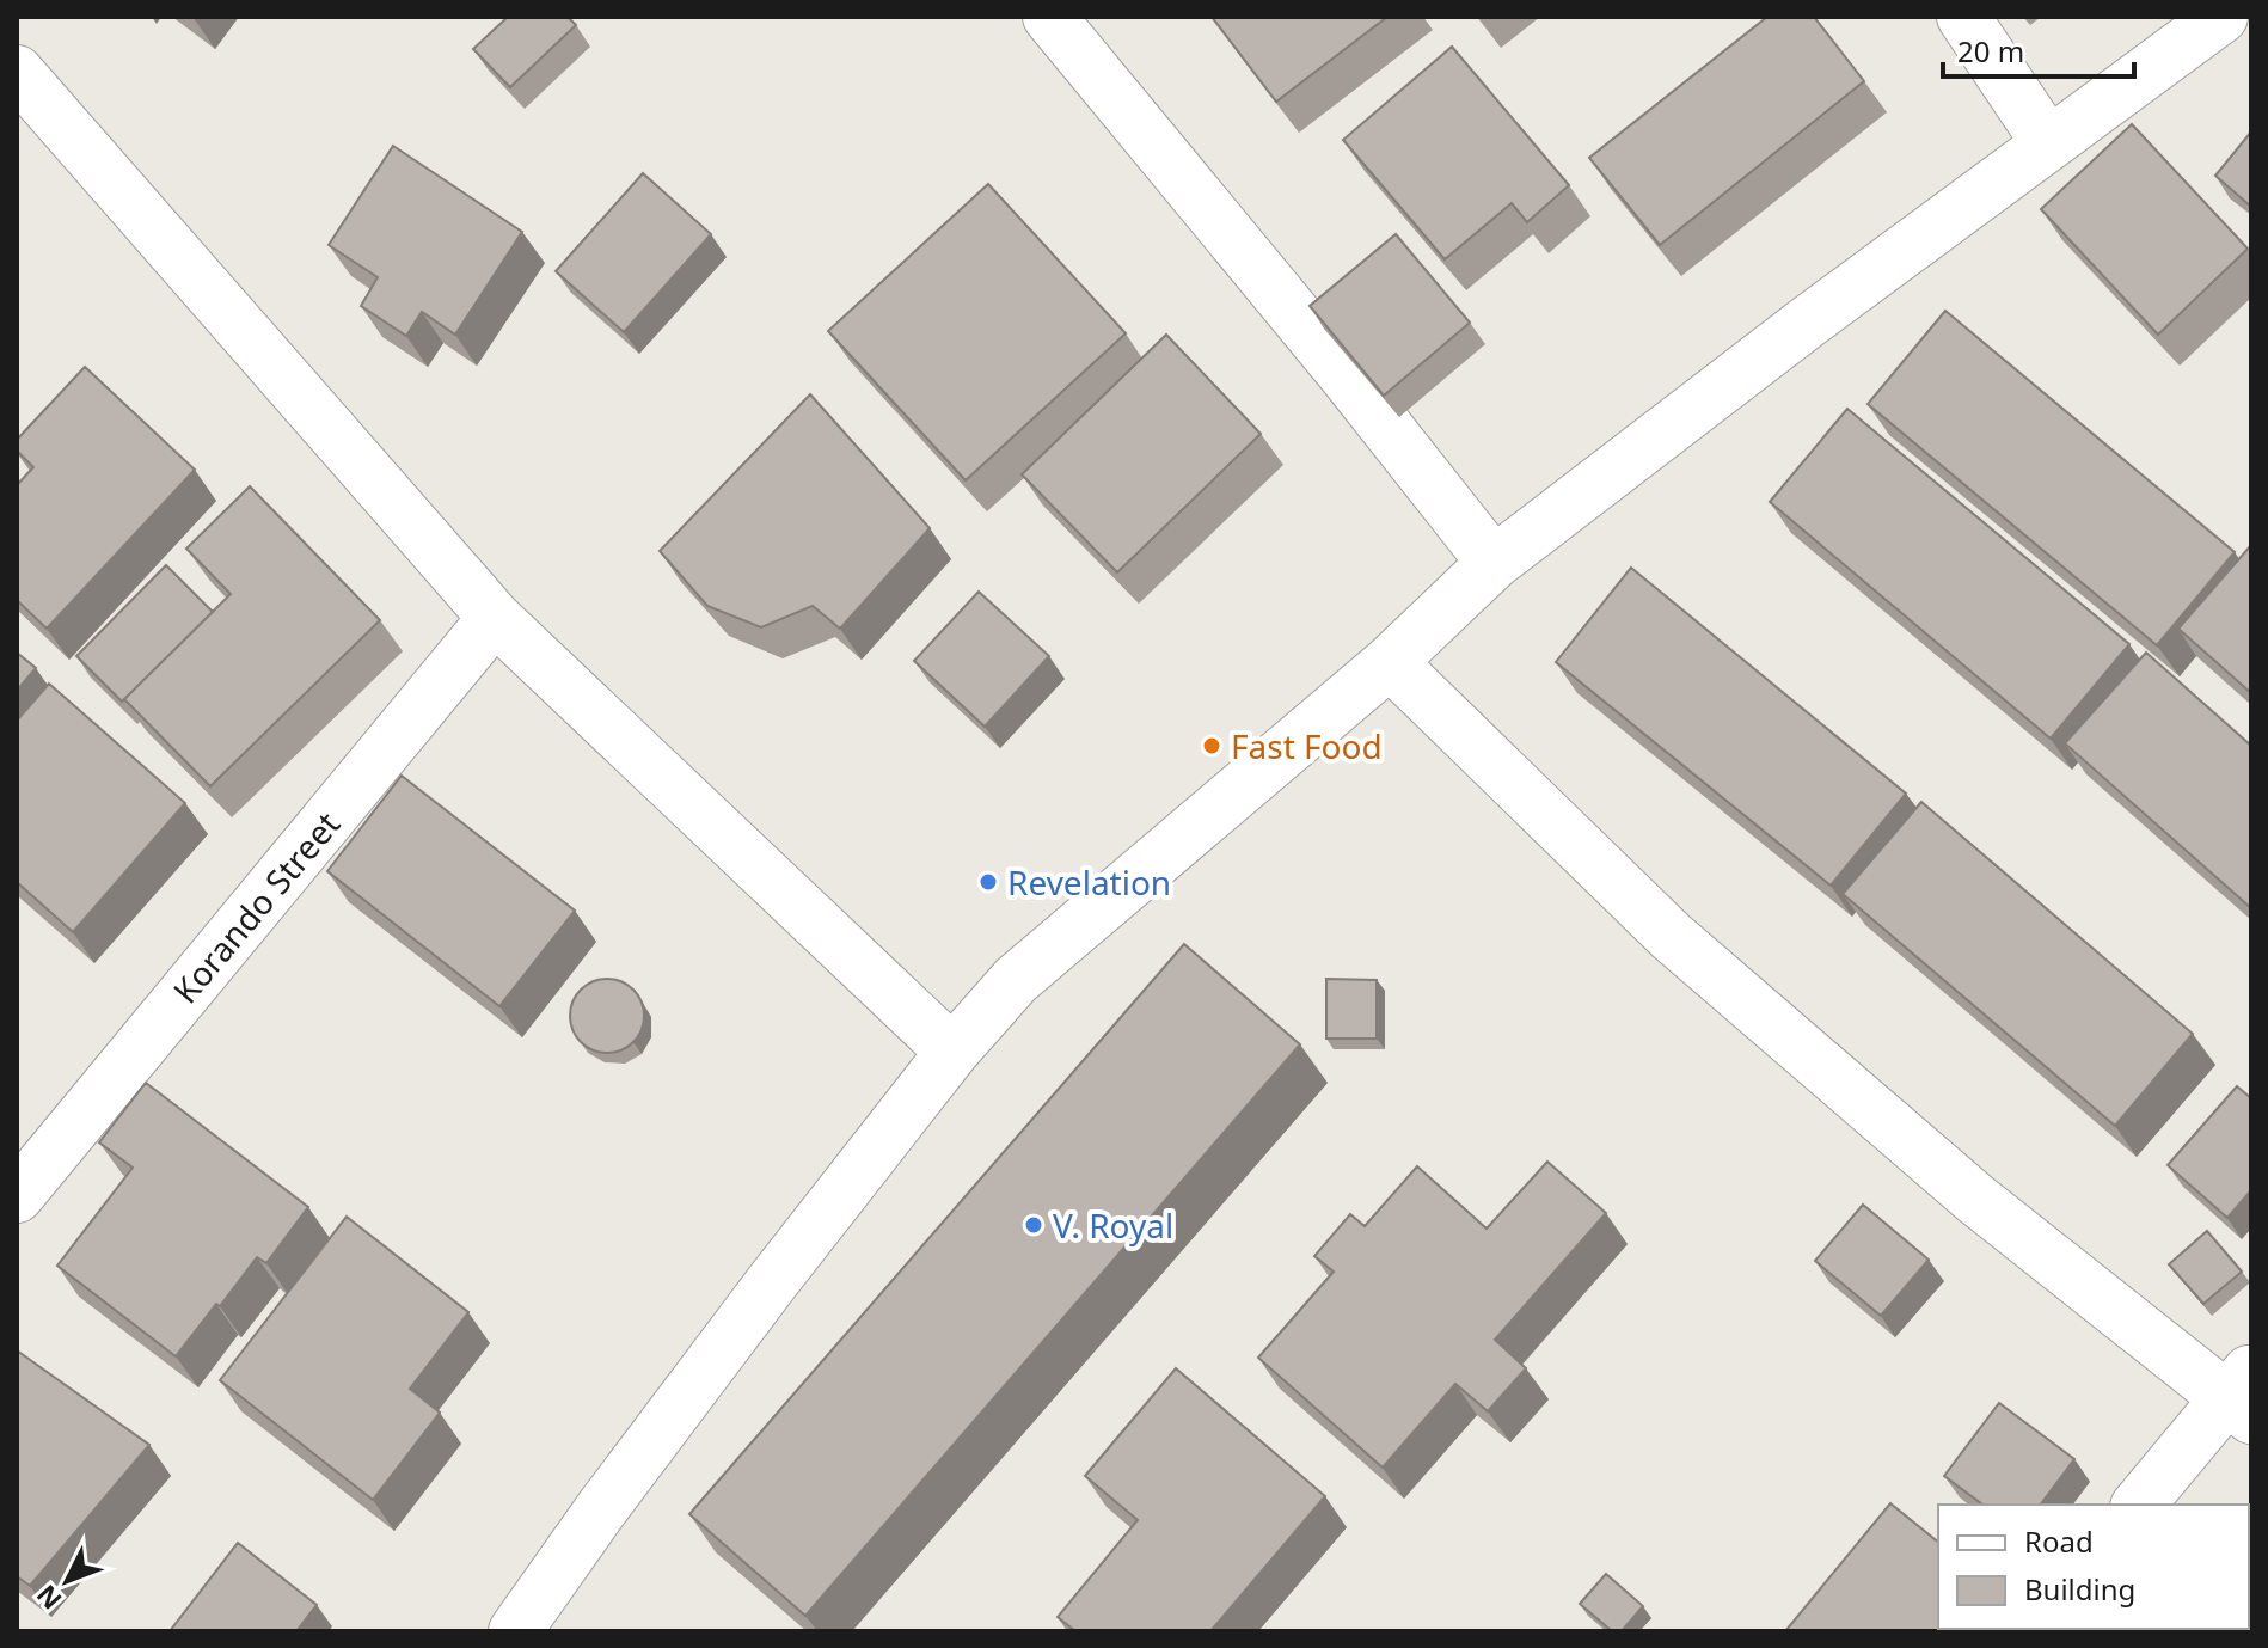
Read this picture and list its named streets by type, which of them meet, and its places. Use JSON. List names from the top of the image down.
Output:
{
  "streets": {
    "street": ["Korando Street"]
  },
  "places": ["Fast Food", "Revelation", "V. Royal"],
  "legend": ["Road", "Building"],
  "scale_bar": "20 m",
  "north": "bottom left"
}
